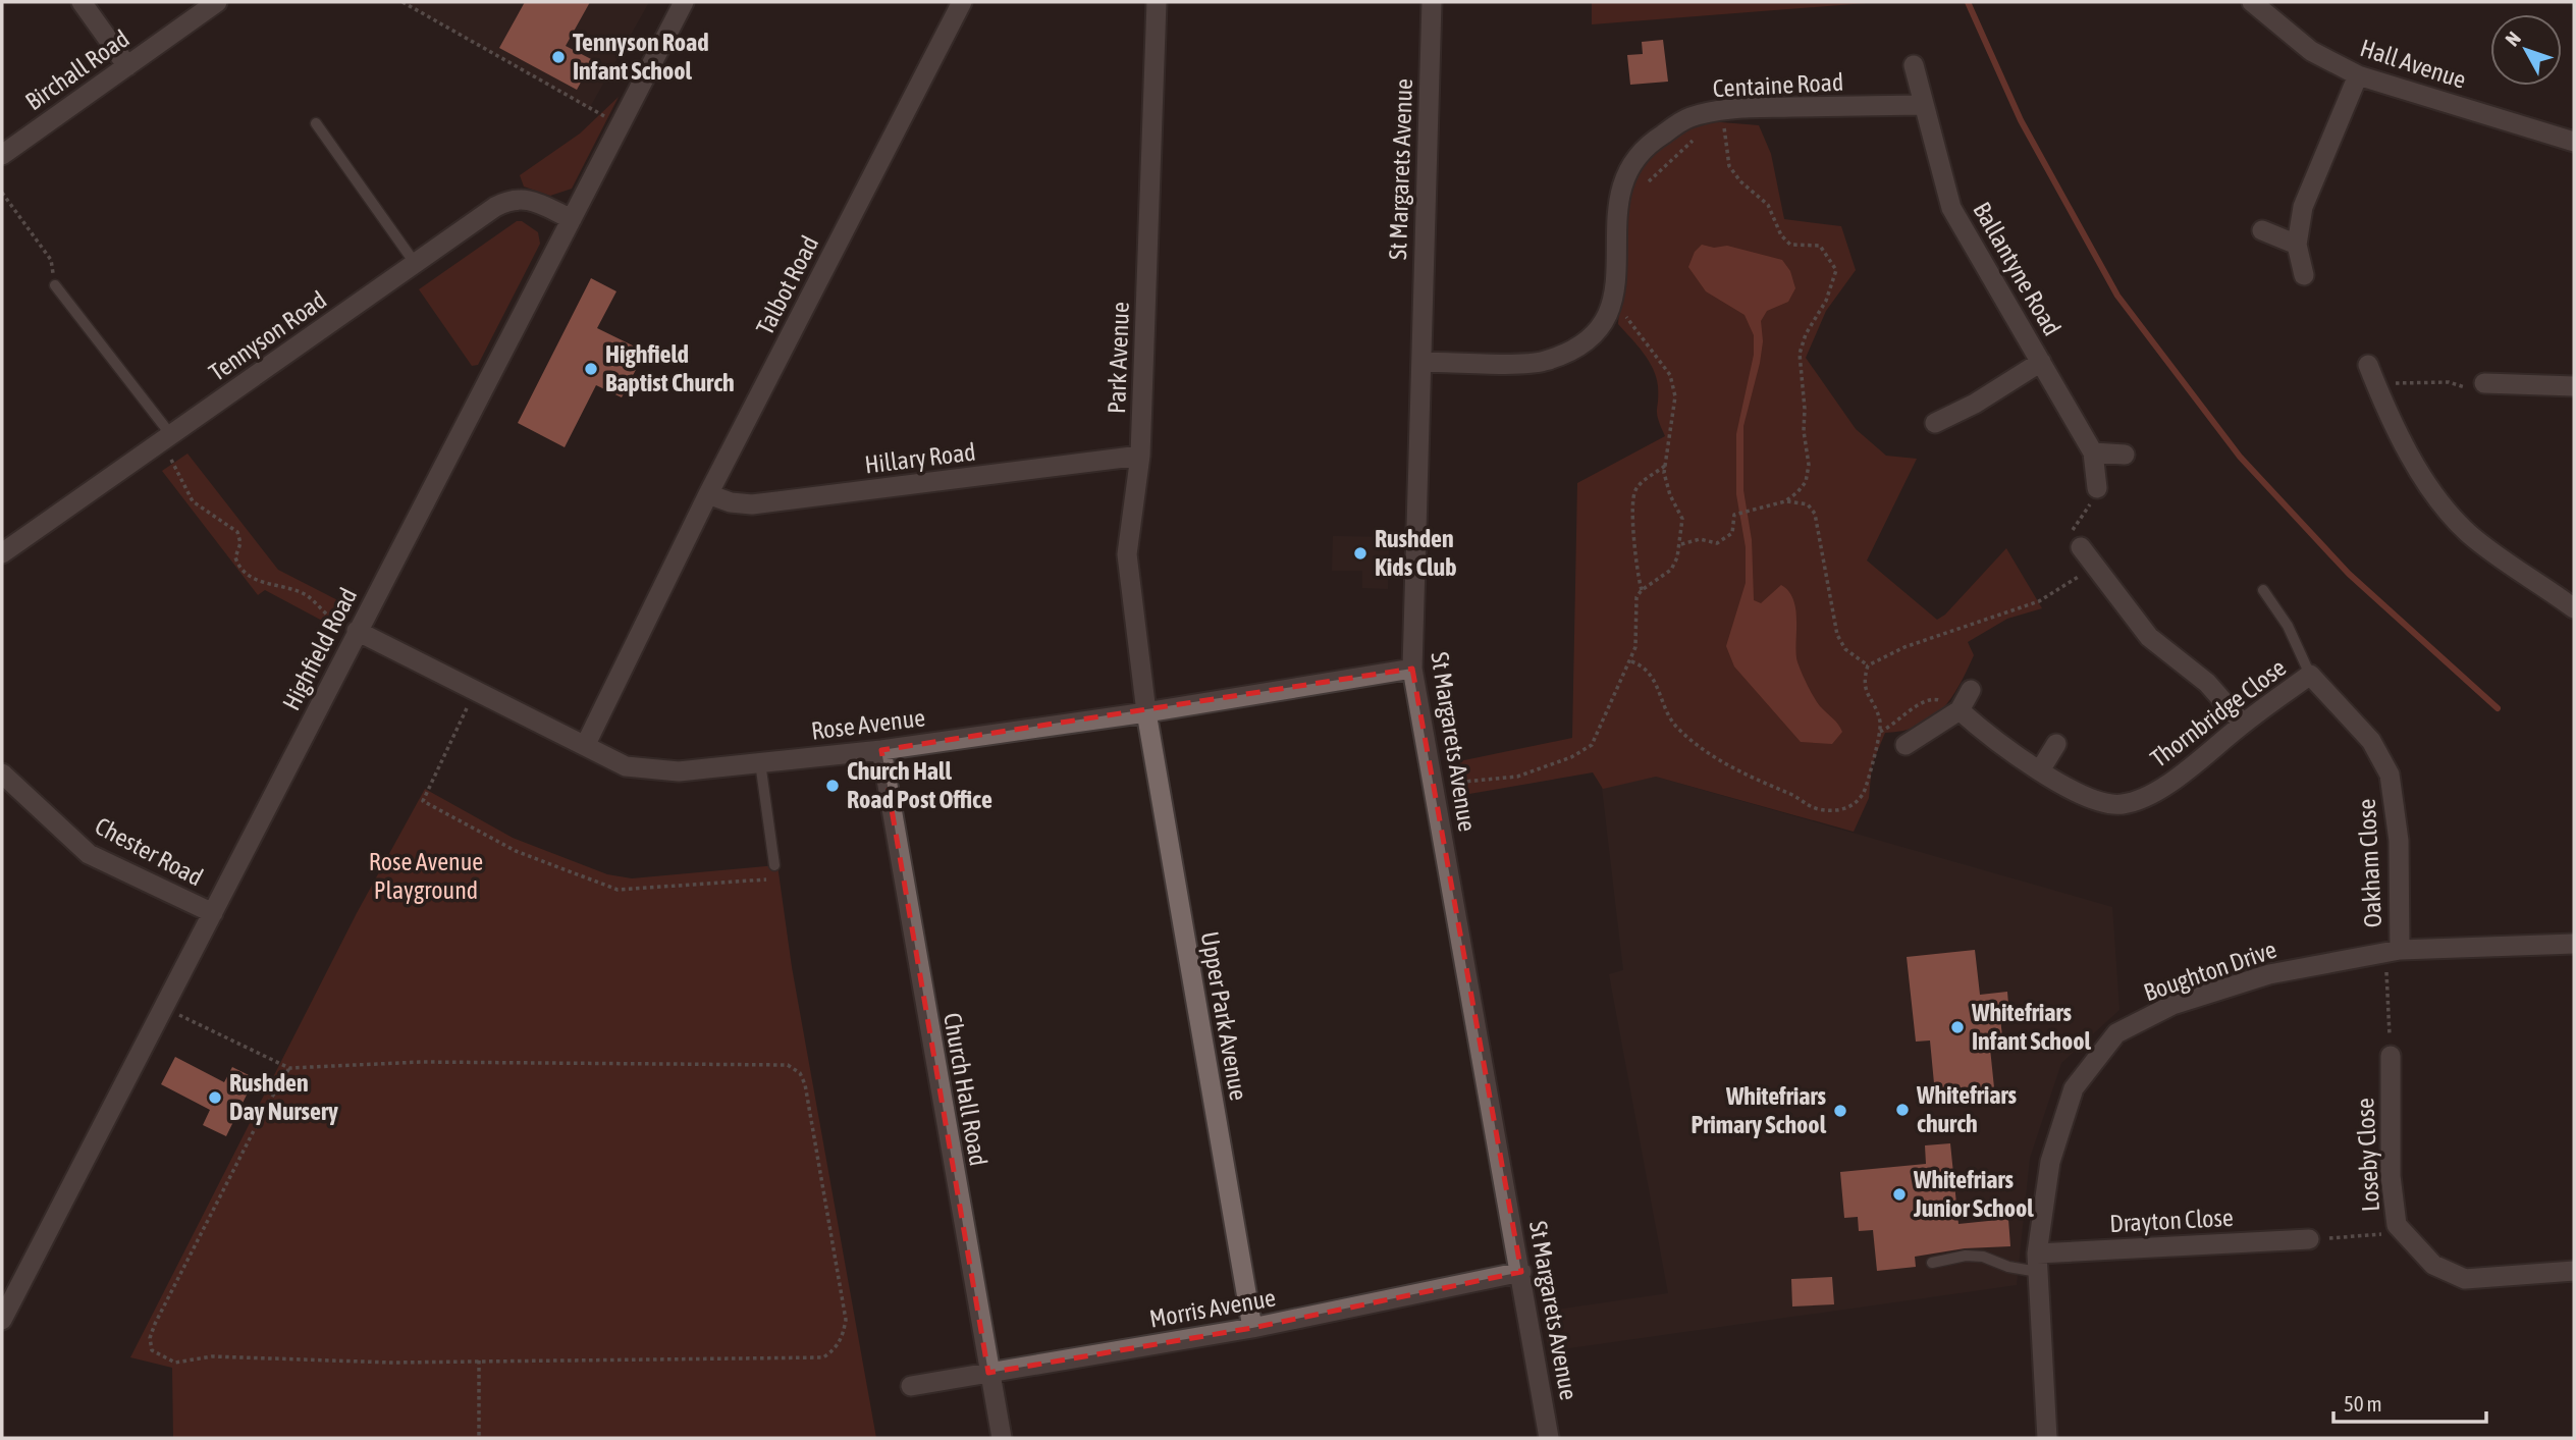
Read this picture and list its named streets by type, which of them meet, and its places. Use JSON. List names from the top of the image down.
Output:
{
  "streets": {
    "street": [
      "Hall Avenue",
      "Birchall Road",
      "Centaine Road",
      "St Margarets Avenue",
      "Ballantyne Road",
      "Talbot Road",
      "Tennyson Road",
      "Park Avenue",
      "Hillary Road",
      "Highfield Road",
      "Thornbridge Close",
      "Rose Avenue",
      "Chester Road",
      "Oakham Close",
      "Boughton Drive",
      "Upper Park Avenue",
      "Church Hall Road",
      "Loseby Close",
      "Drayton Close",
      "Morris Avenue"
    ]
  },
  "crossings": [
    ["Centaine Road", "St Margarets Avenue"],
    ["Centaine Road", "Ballantyne Road"],
    ["St Margarets Avenue", "Rose Avenue"],
    ["St Margarets Avenue", "Morris Avenue"],
    ["Talbot Road", "Hillary Road"],
    ["Talbot Road", "Rose Avenue"],
    ["Tennyson Road", "Highfield Road"],
    ["Park Avenue", "Hillary Road"],
    ["Park Avenue", "Rose Avenue"],
    ["Park Avenue", "Upper Park Avenue"],
    ["Highfield Road", "Rose Avenue"],
    ["Highfield Road", "Chester Road"],
    ["Thornbridge Close", "Oakham Close"],
    ["Rose Avenue", "Upper Park Avenue"],
    ["Rose Avenue", "Church Hall Road"],
    ["Oakham Close", "Boughton Drive"],
    ["Boughton Drive", "Drayton Close"],
    ["Upper Park Avenue", "Morris Avenue"],
    ["Church Hall Road", "Morris Avenue"]
  ],
  "parks": ["Rose Avenue Playground"],
  "places": [
    "Tennyson Road Infant School",
    "Highfield Baptist Church",
    "Rushden Kids Club",
    "Church Hall Road Post Office",
    "Whitefriars Infant School",
    "Rushden Day Nursery",
    "Whitefriars church",
    "Whitefriars Primary School",
    "Whitefriars Junior School"
  ],
  "scale_bar": "50 m",
  "north": "top left"
}
